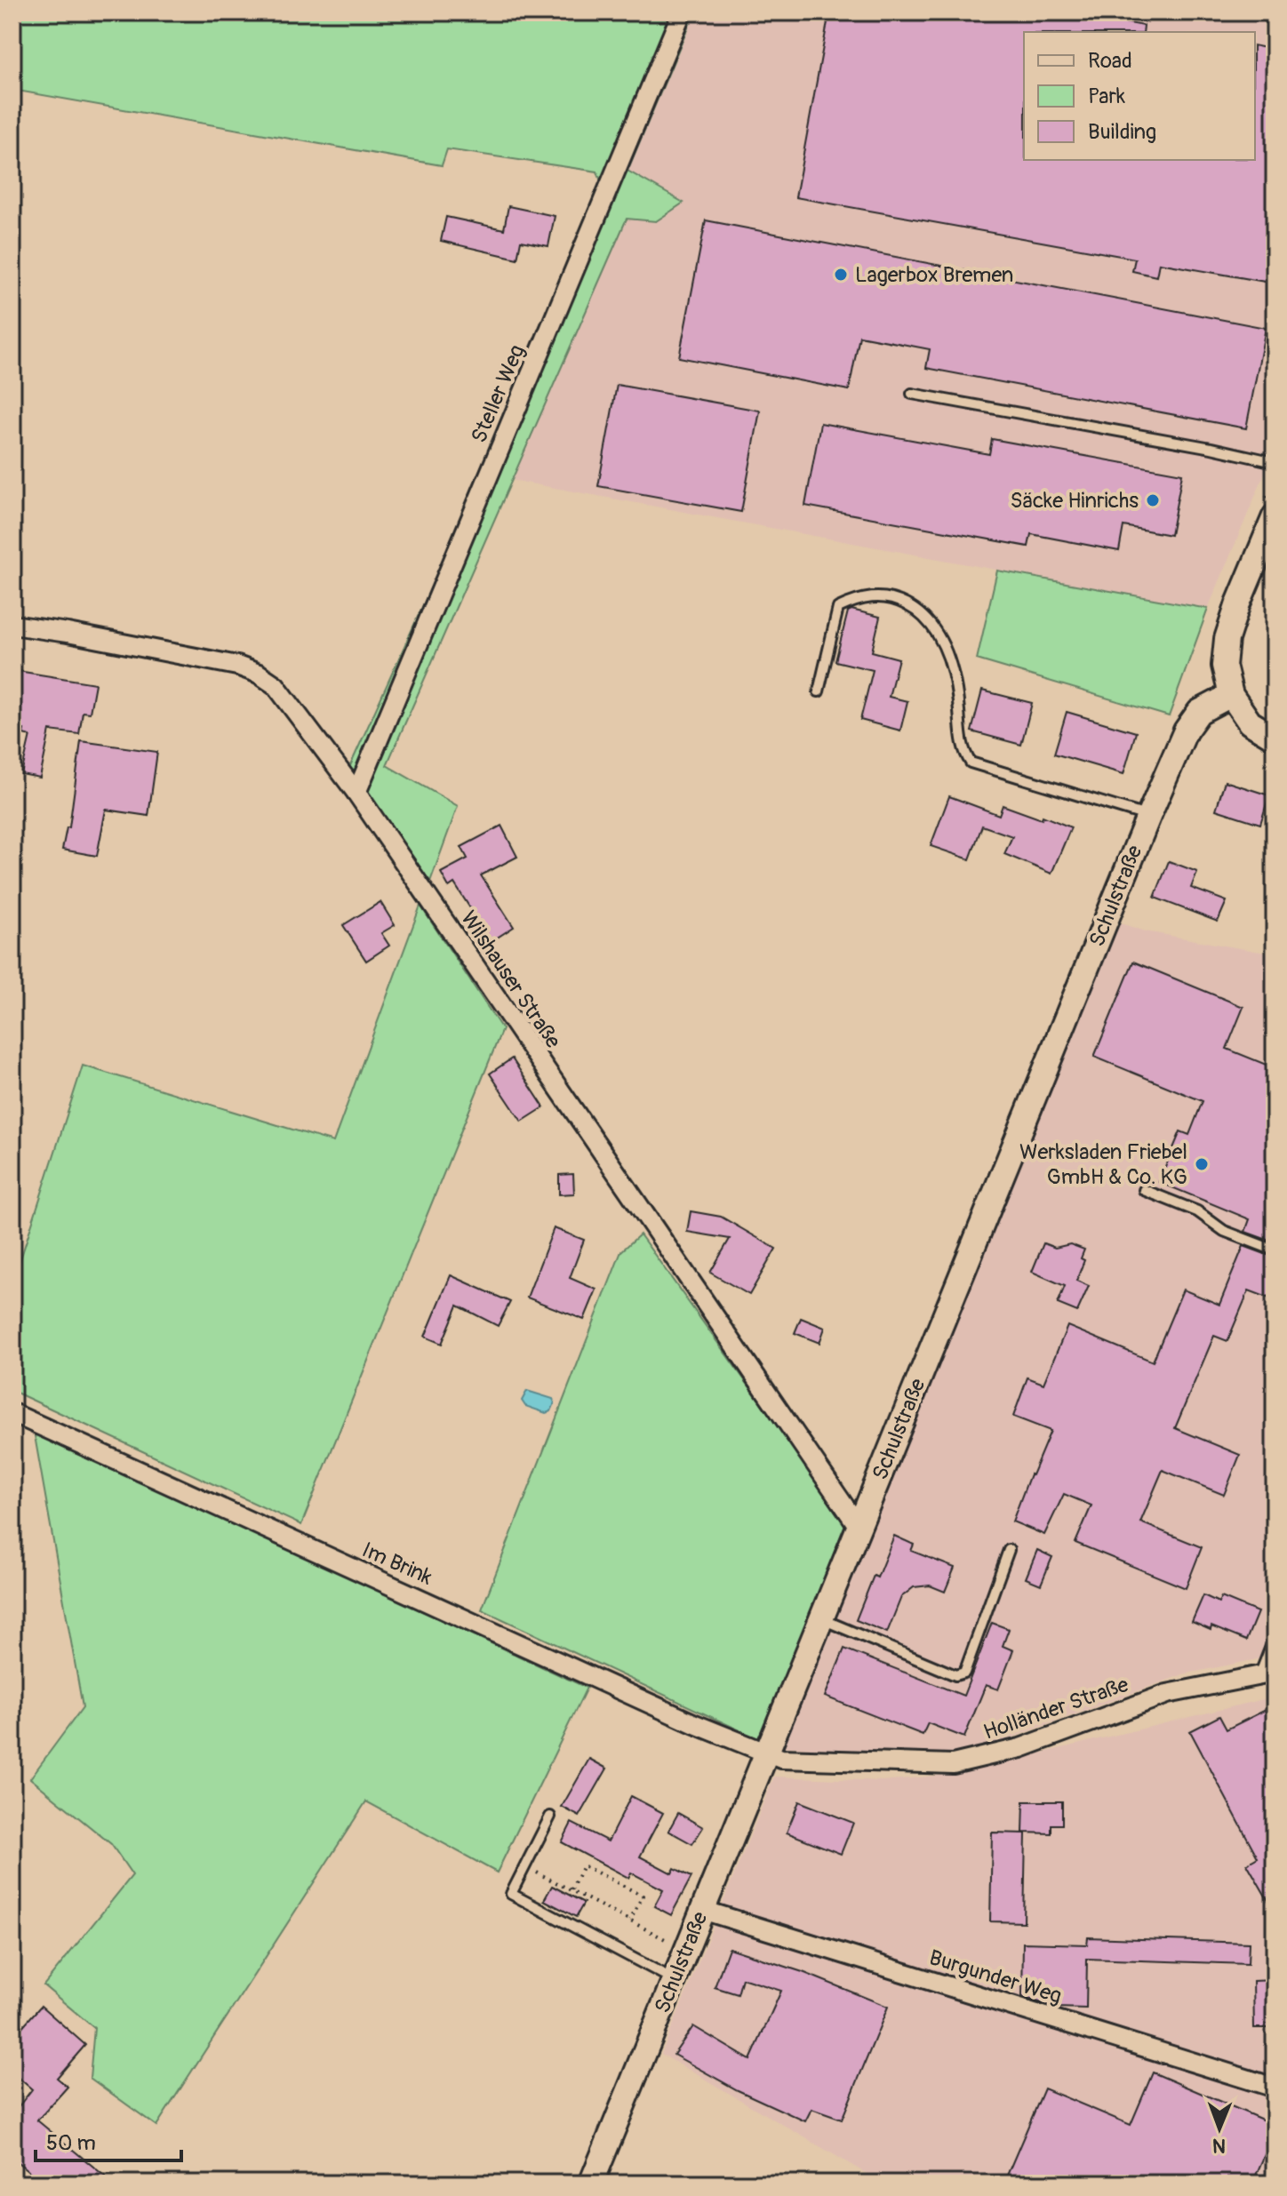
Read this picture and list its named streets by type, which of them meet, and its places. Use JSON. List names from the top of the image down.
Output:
{
  "streets": {
    "street": [
      "Steller Weg",
      "Schulstraße",
      "Wilshauser Straße",
      "Im Brink",
      "Holländer Straße",
      "Burgunder Weg"
    ]
  },
  "crossings": [
    ["Steller Weg", "Wilshauser Straße"],
    ["Schulstraße", "Wilshauser Straße"],
    ["Schulstraße", "Im Brink"],
    ["Schulstraße", "Holländer Straße"],
    ["Schulstraße", "Burgunder Weg"],
    ["Im Brink", "Holländer Straße"]
  ],
  "places": ["Lagerbox Bremen", "Säcke Hinrichs", "Werksladen Friebel GmbH & Co. KG"],
  "legend": ["Road", "Park", "Building"],
  "scale_bar": "50 m",
  "north": "bottom"
}
